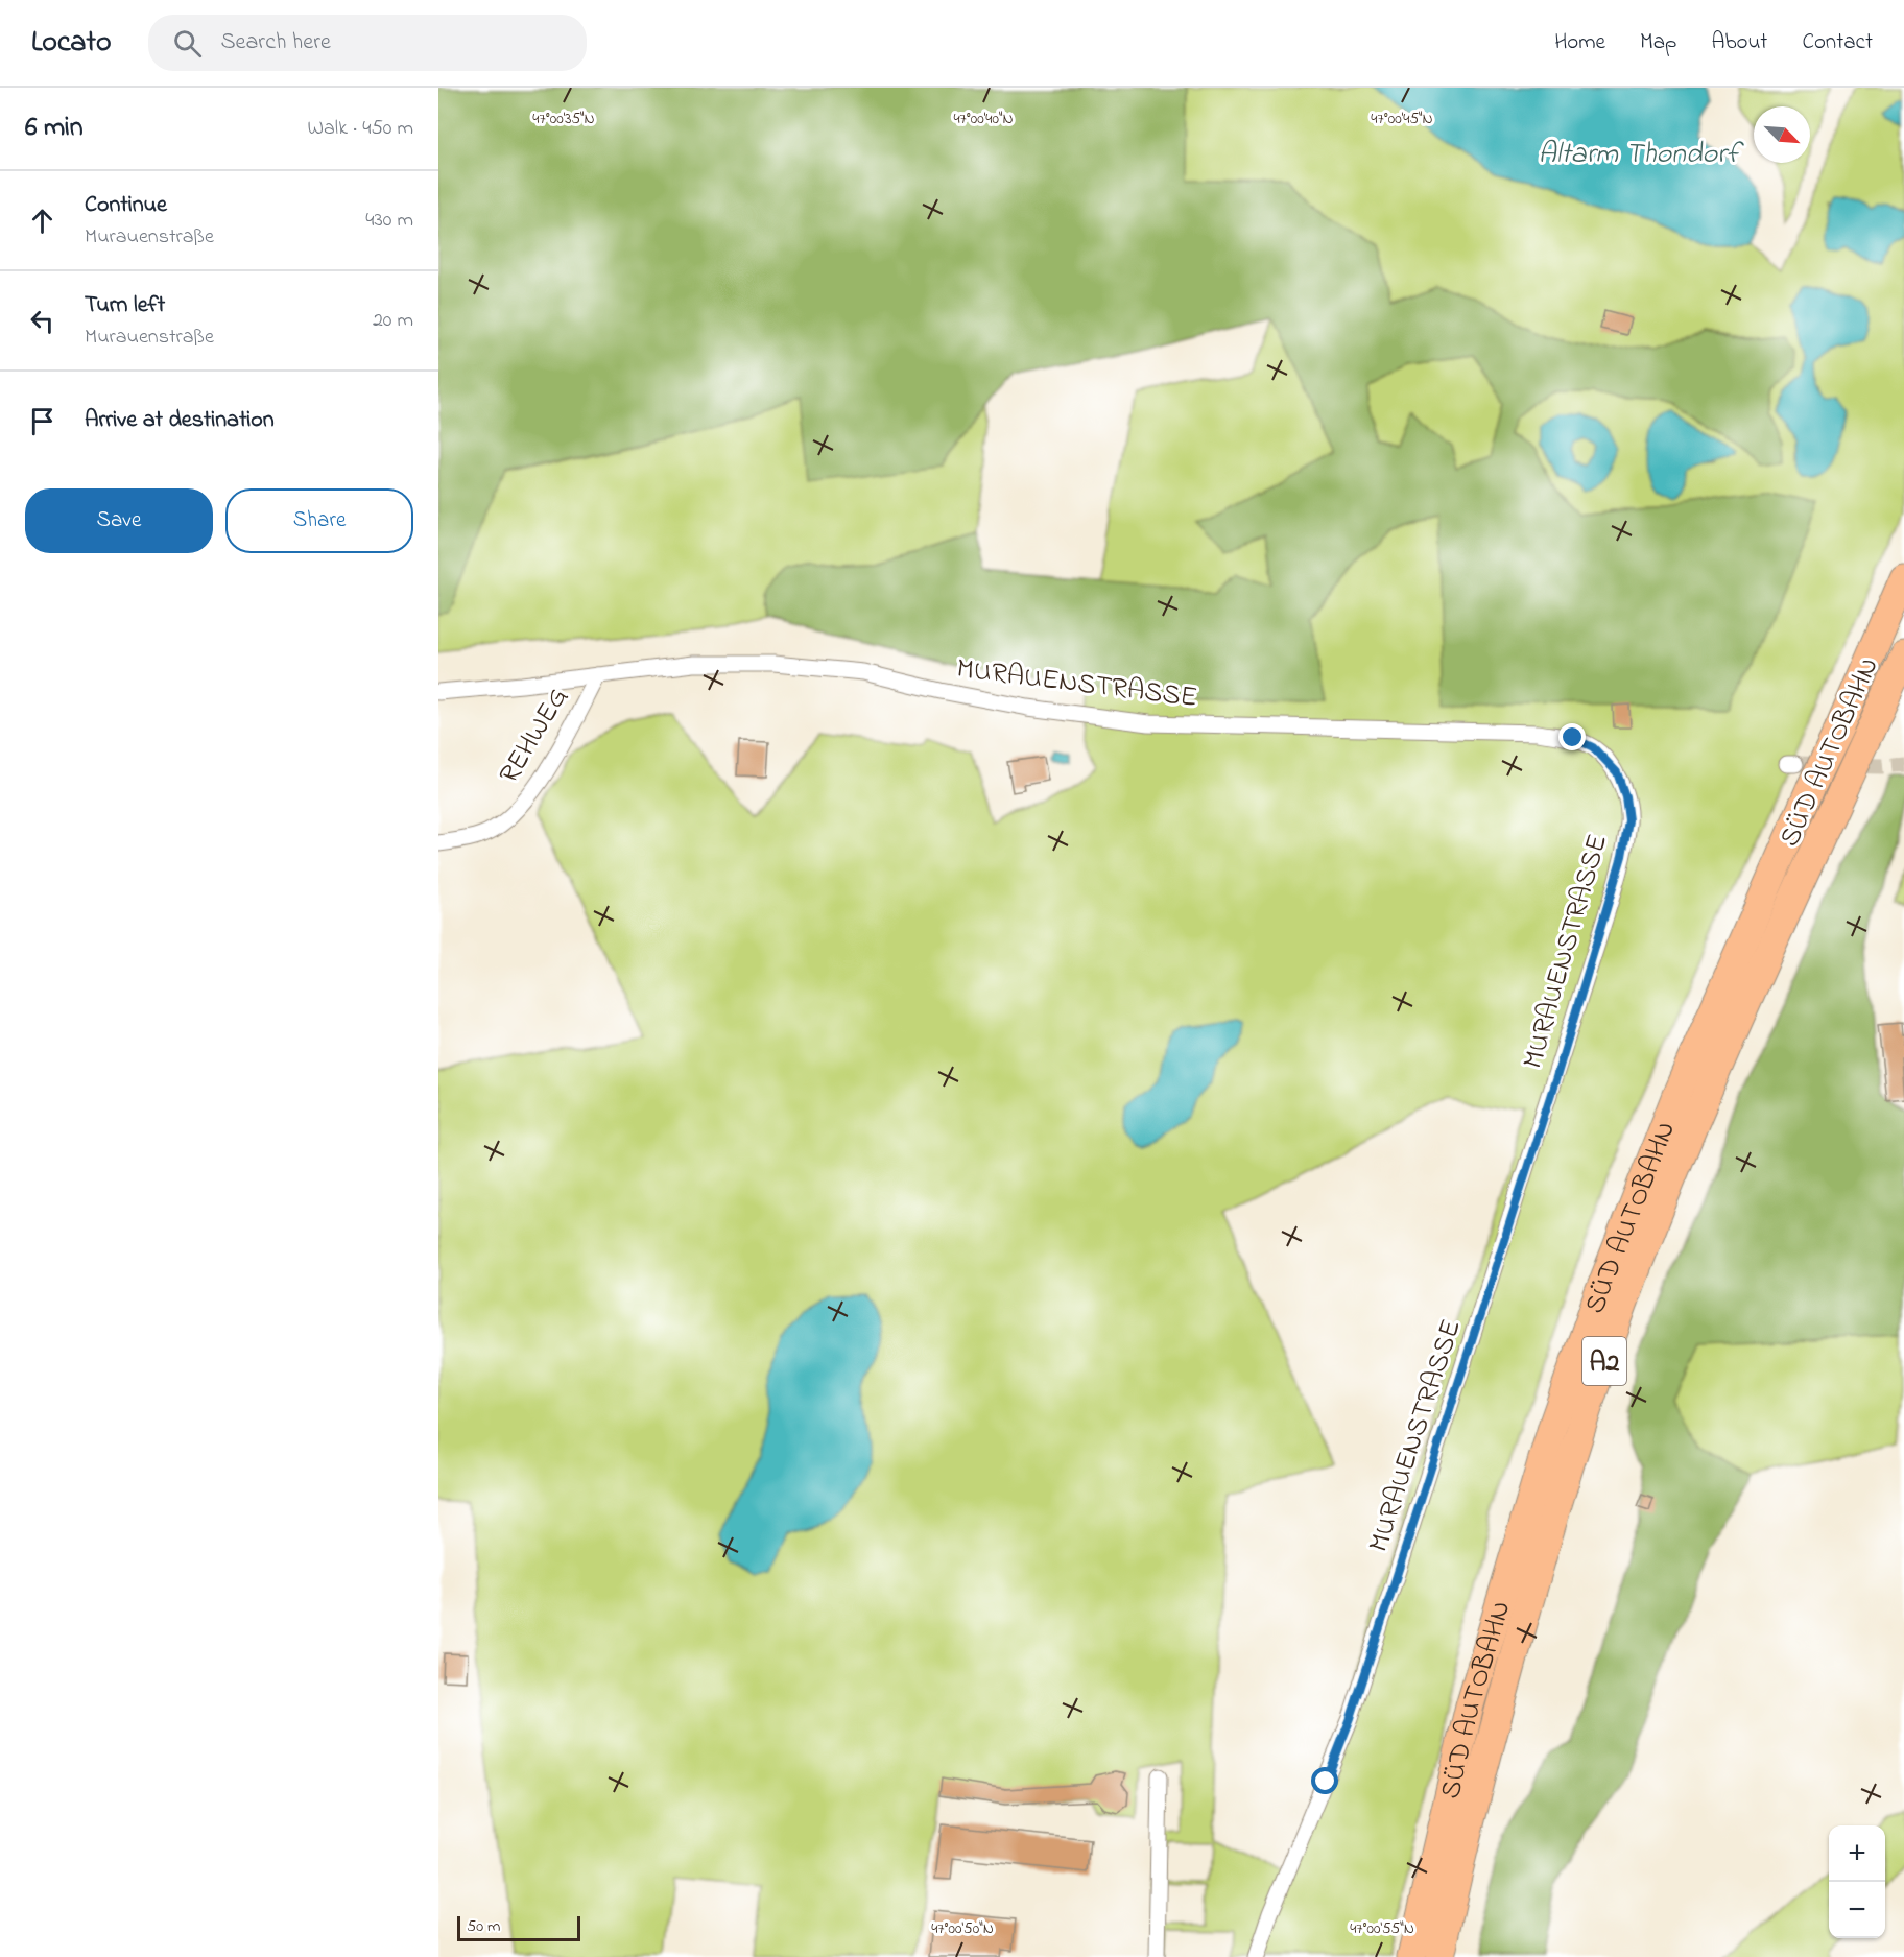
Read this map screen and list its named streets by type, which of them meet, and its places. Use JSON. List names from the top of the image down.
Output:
{
  "streets": {
    "highway": ["SÜD AUTOBAHN", "A2"],
    "street": ["MURAUENSTRASSE", "REHWEG"]
  },
  "crossings": [
    ["MURAUENSTRASSE", "REHWEG"]
  ],
  "water": ["Altarm Thondorf"],
  "scale_bar": "50 m",
  "north": "bottom right",
  "page": {
    "header": "Locato",
    "search": "Search here",
    "nav": [
      "Home",
      "Map",
      "About",
      "Contact"
    ],
    "heading": ["6 min", "Walk · 450 m"],
    "list": [
      ["Continue", "Murauenstraße", "430 m"],
      ["Turn left", "Murauenstraße", "20 m"],
      "Arrive at destination"
    ],
    "buttons": ["Save", "Share"],
    "map_buttons": ["+", "−"],
    "scale": "50 m"
  },
  "coordinates": [
    "47°00'35\"N",
    "47°00'40\"N",
    "47°00'45\"N",
    "47°00'50\"N",
    "47°00'55\"N"
  ]
}
